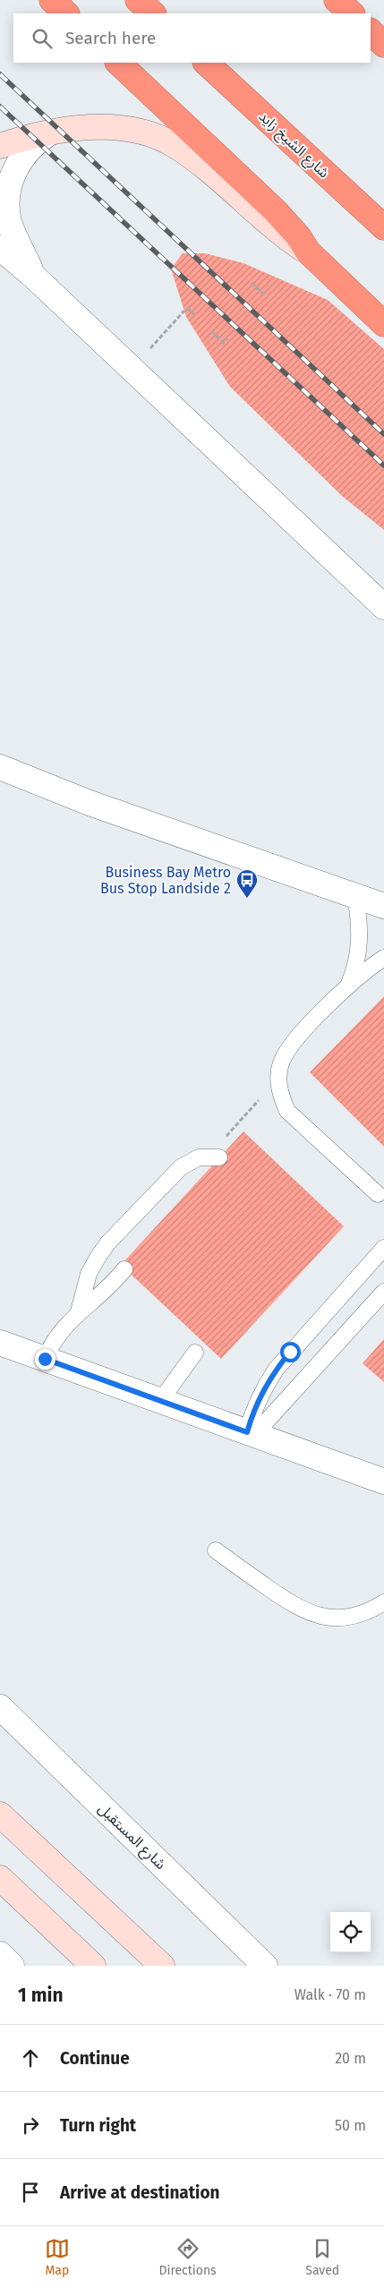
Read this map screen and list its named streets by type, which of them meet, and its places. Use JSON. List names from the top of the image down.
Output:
{
  "streets": {
    "highway": ["شارع الشيخ زايد"],
    "street": ["شارع المستقبل"]
  },
  "places": {
    "bus stop": ["Business Bay Metro Bus Stop Landside 2"]
  },
  "page": {
    "search": "Search here",
    "heading": ["1 min", "Walk · 70 m"],
    "list": [
      ["Continue", "20 m"],
      ["Turn right", "50 m"],
      "Arrive at destination"
    ],
    "nav": ["Map", "Directions", "Saved"]
  }
}
